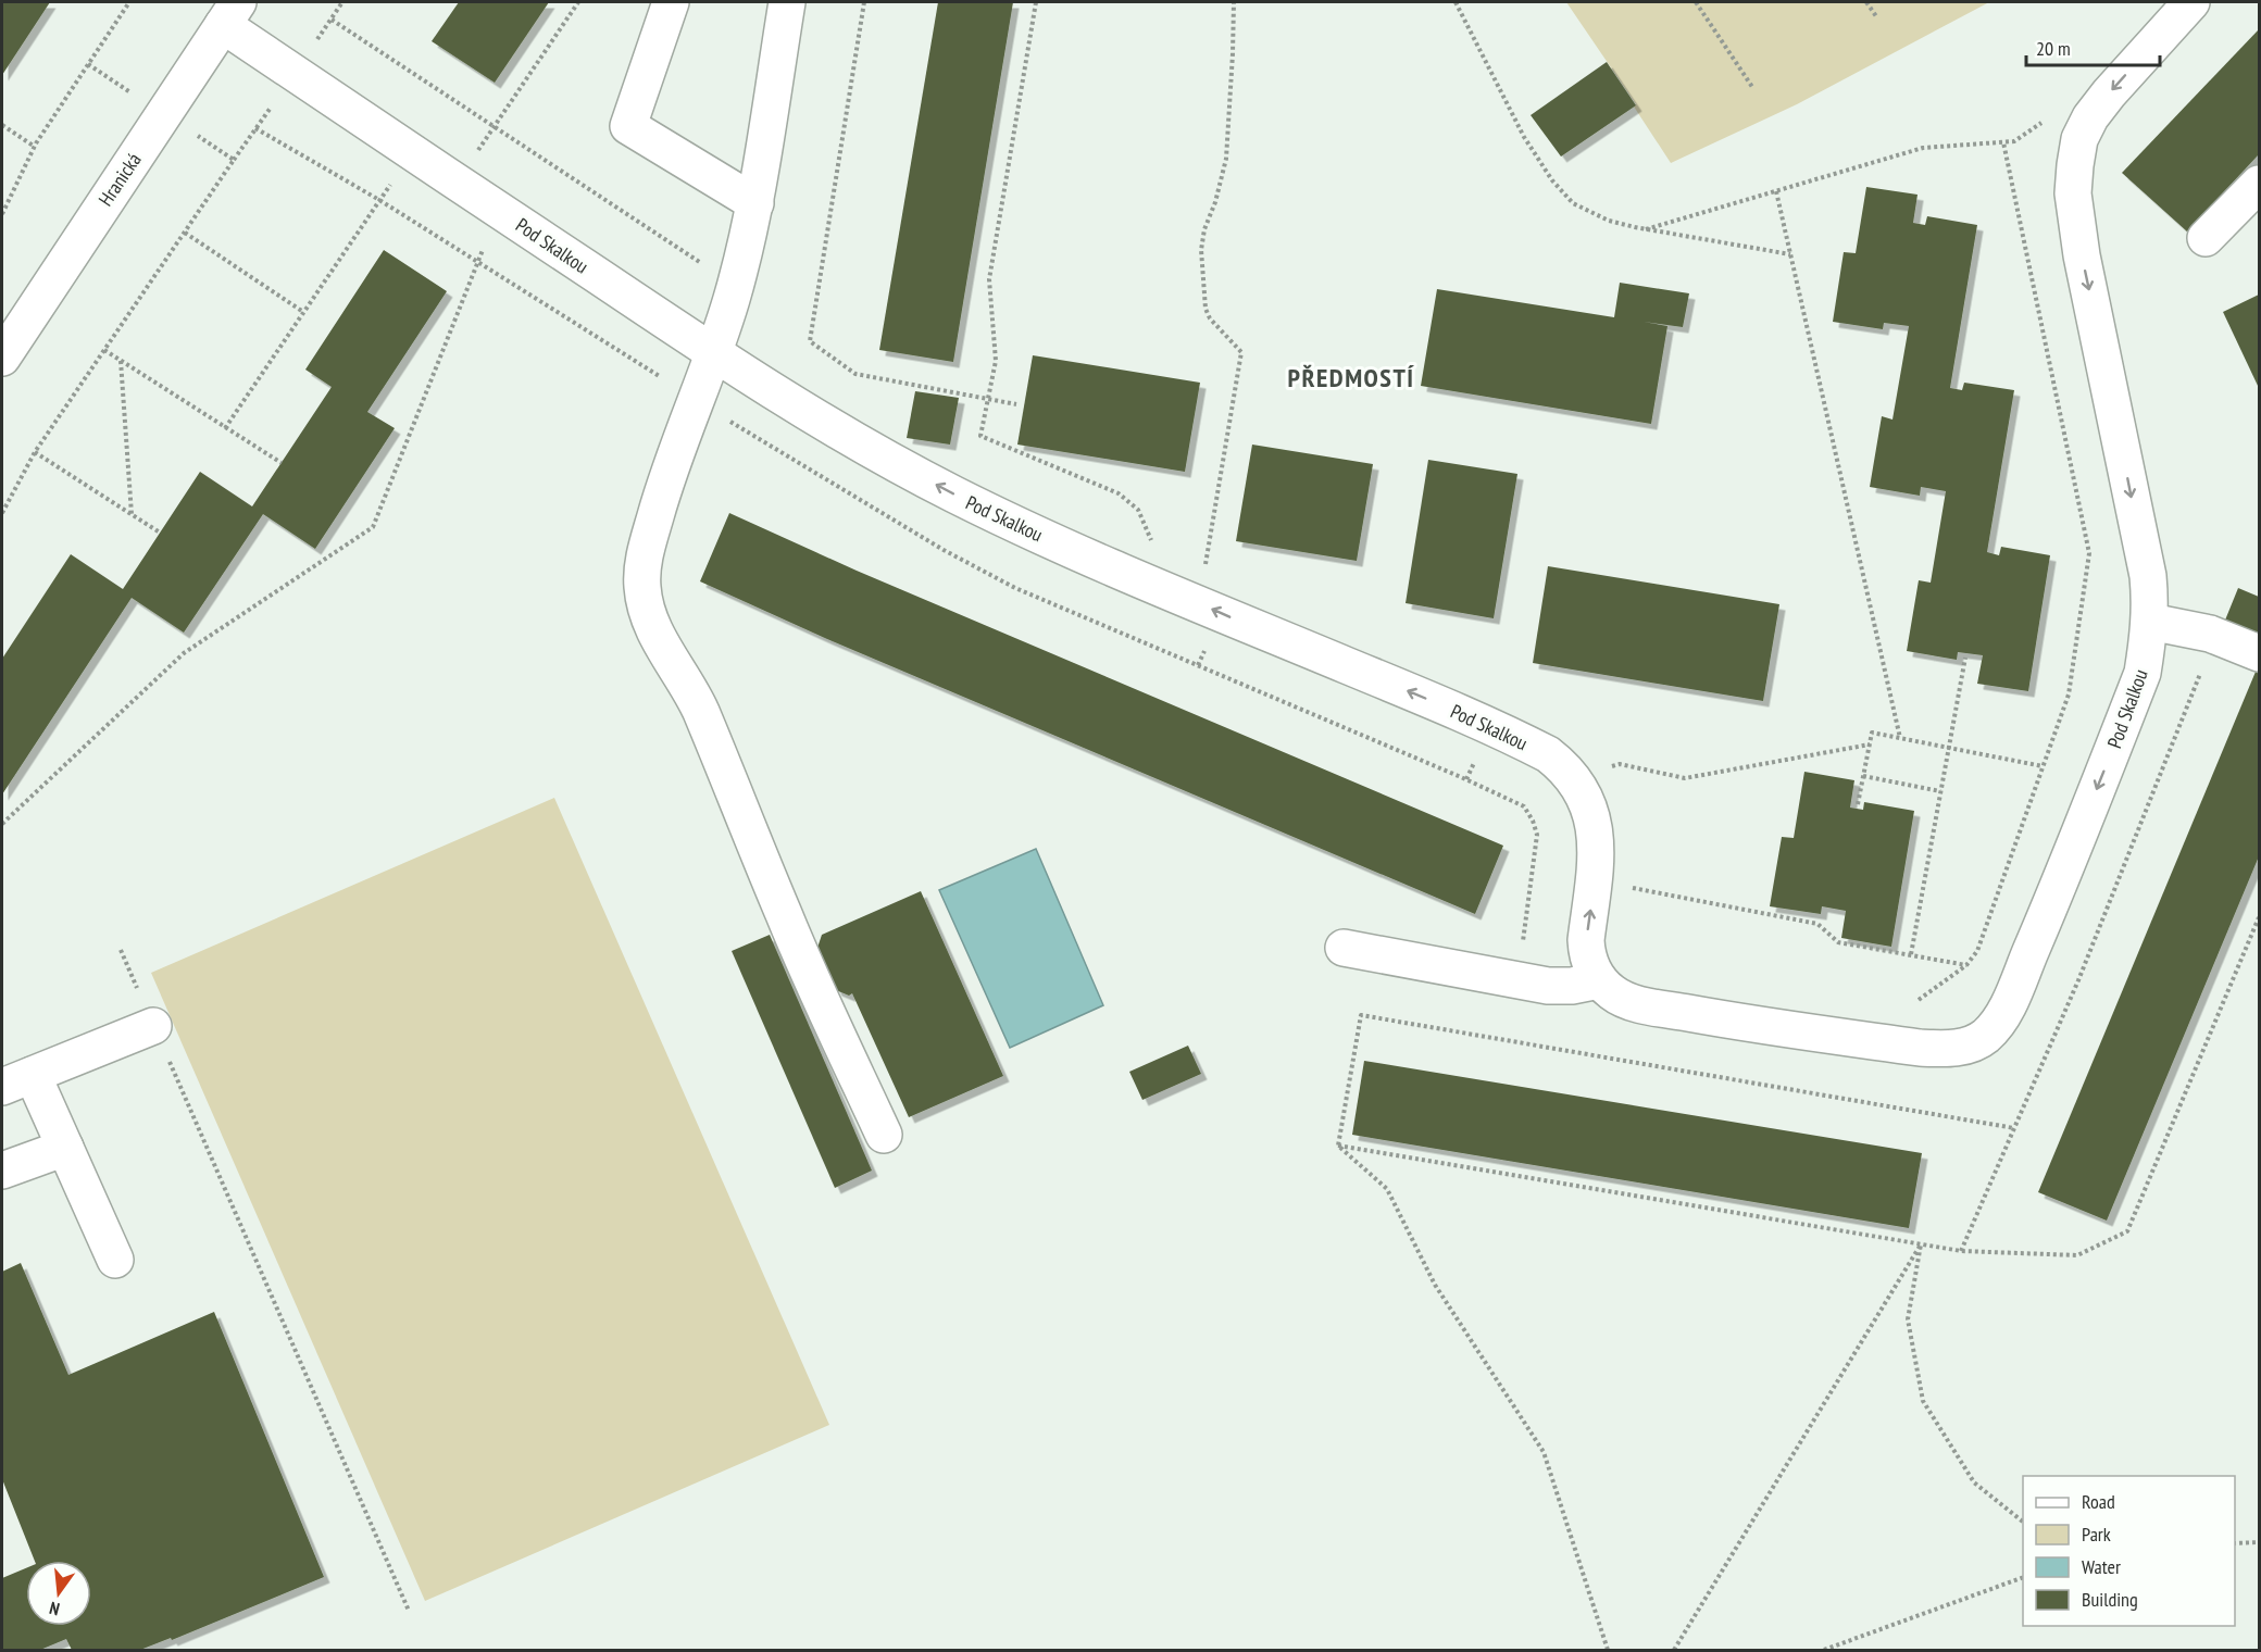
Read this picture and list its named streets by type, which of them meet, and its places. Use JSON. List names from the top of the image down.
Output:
{
  "streets": {
    "street": ["Hranická", "Pod Skalkou"]
  },
  "crossings": [
    ["Hranická", "Pod Skalkou"]
  ],
  "districts": ["PŘEDMOSTÍ"],
  "legend": [
    "Road",
    "Park",
    "Water",
    "Building"
  ],
  "scale_bar": "20 m",
  "north": "bottom"
}
